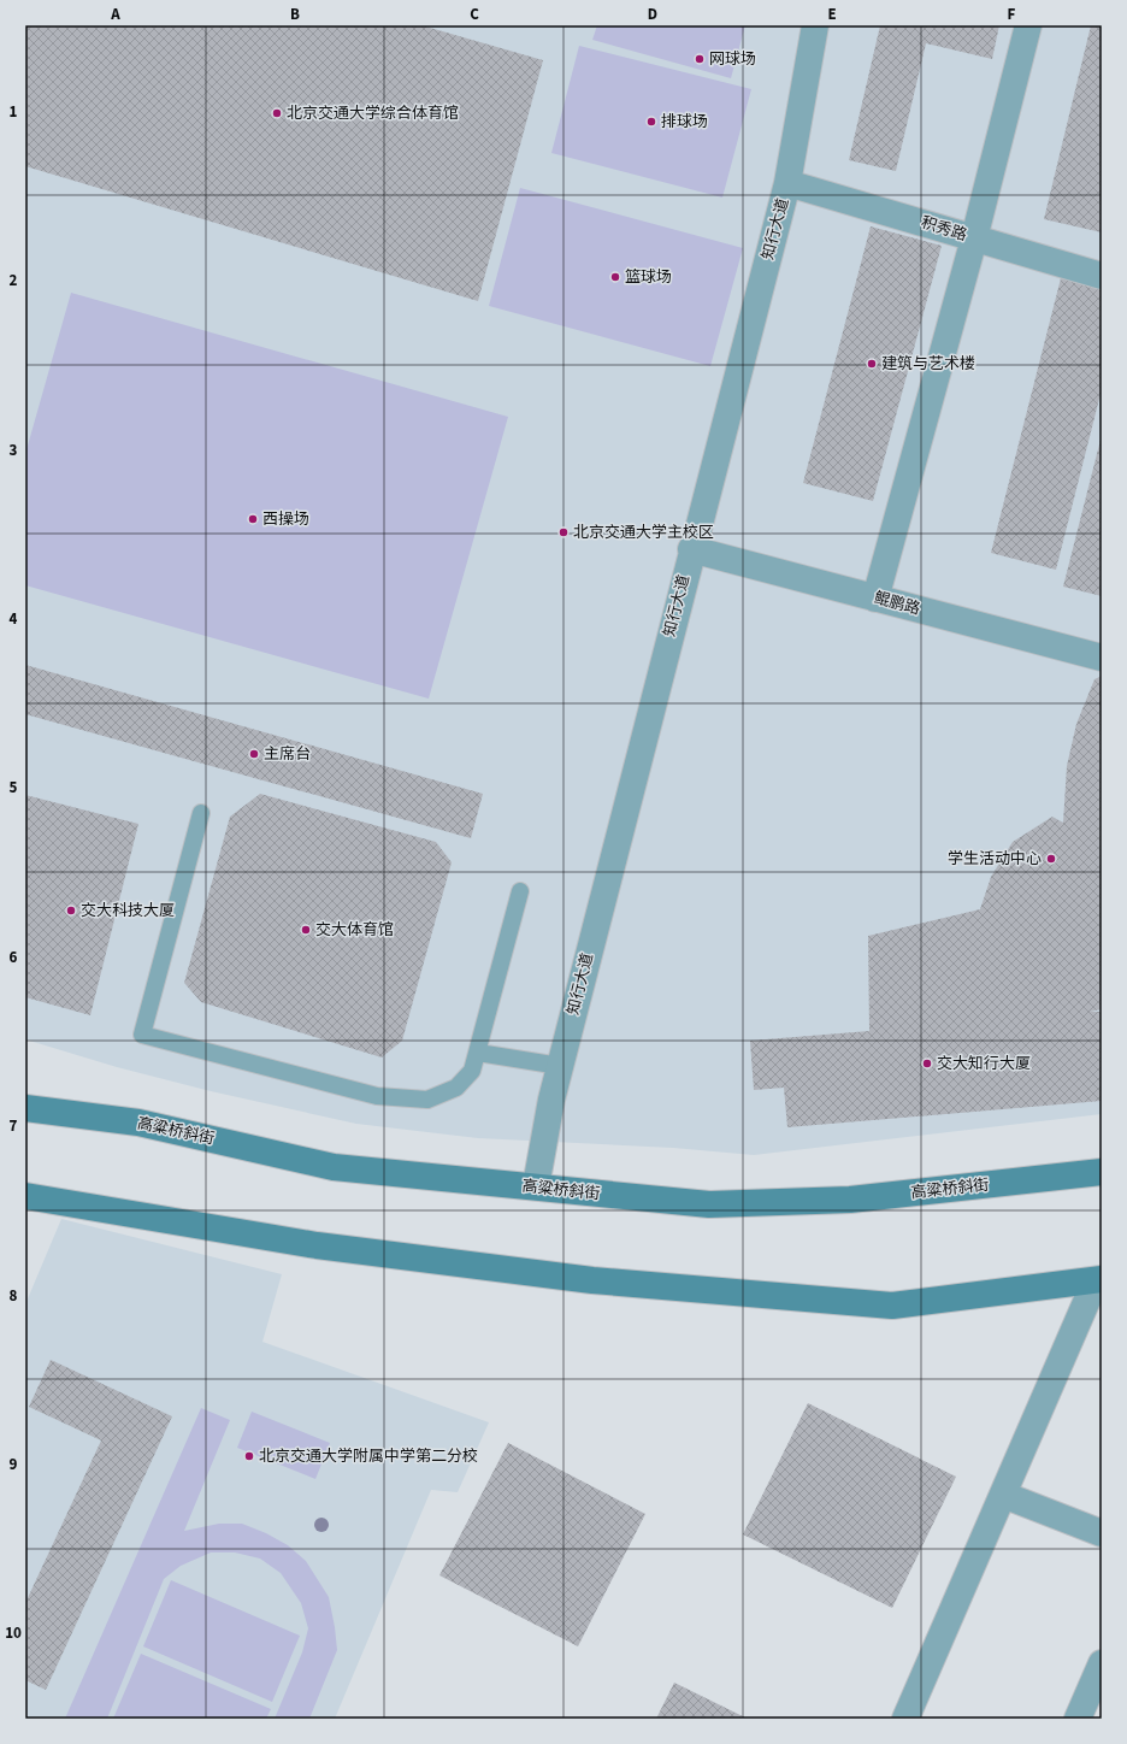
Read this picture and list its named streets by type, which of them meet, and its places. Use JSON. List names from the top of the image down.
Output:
{
  "streets": {
    "main road": ["高粱桥斜街"],
    "street": ["知行大道", "积秀路", "鲲鹏路"]
  },
  "crossings": [
    ["知行大道", "积秀路"],
    ["知行大道", "鲲鹏路"],
    ["知行大道", "高粱桥斜街"]
  ],
  "places": [
    "网球场",
    "北京交通大学综合体育馆",
    "排球场",
    "篮球场",
    "建筑与艺术楼",
    "西操场",
    "北京交通大学主校区",
    "主席台",
    "学生活动中心",
    "交大科技大厦",
    "交大体育馆",
    "交大知行大厦",
    "北京交通大学附属中学第二分校"
  ],
  "grid": {
    "columns": [
      "A",
      "B",
      "C",
      "D",
      "E",
      "F"
    ],
    "rows": [
      "1",
      "2",
      "3",
      "4",
      "5",
      "6",
      "7",
      "8",
      "9",
      "10"
    ]
  }
}
